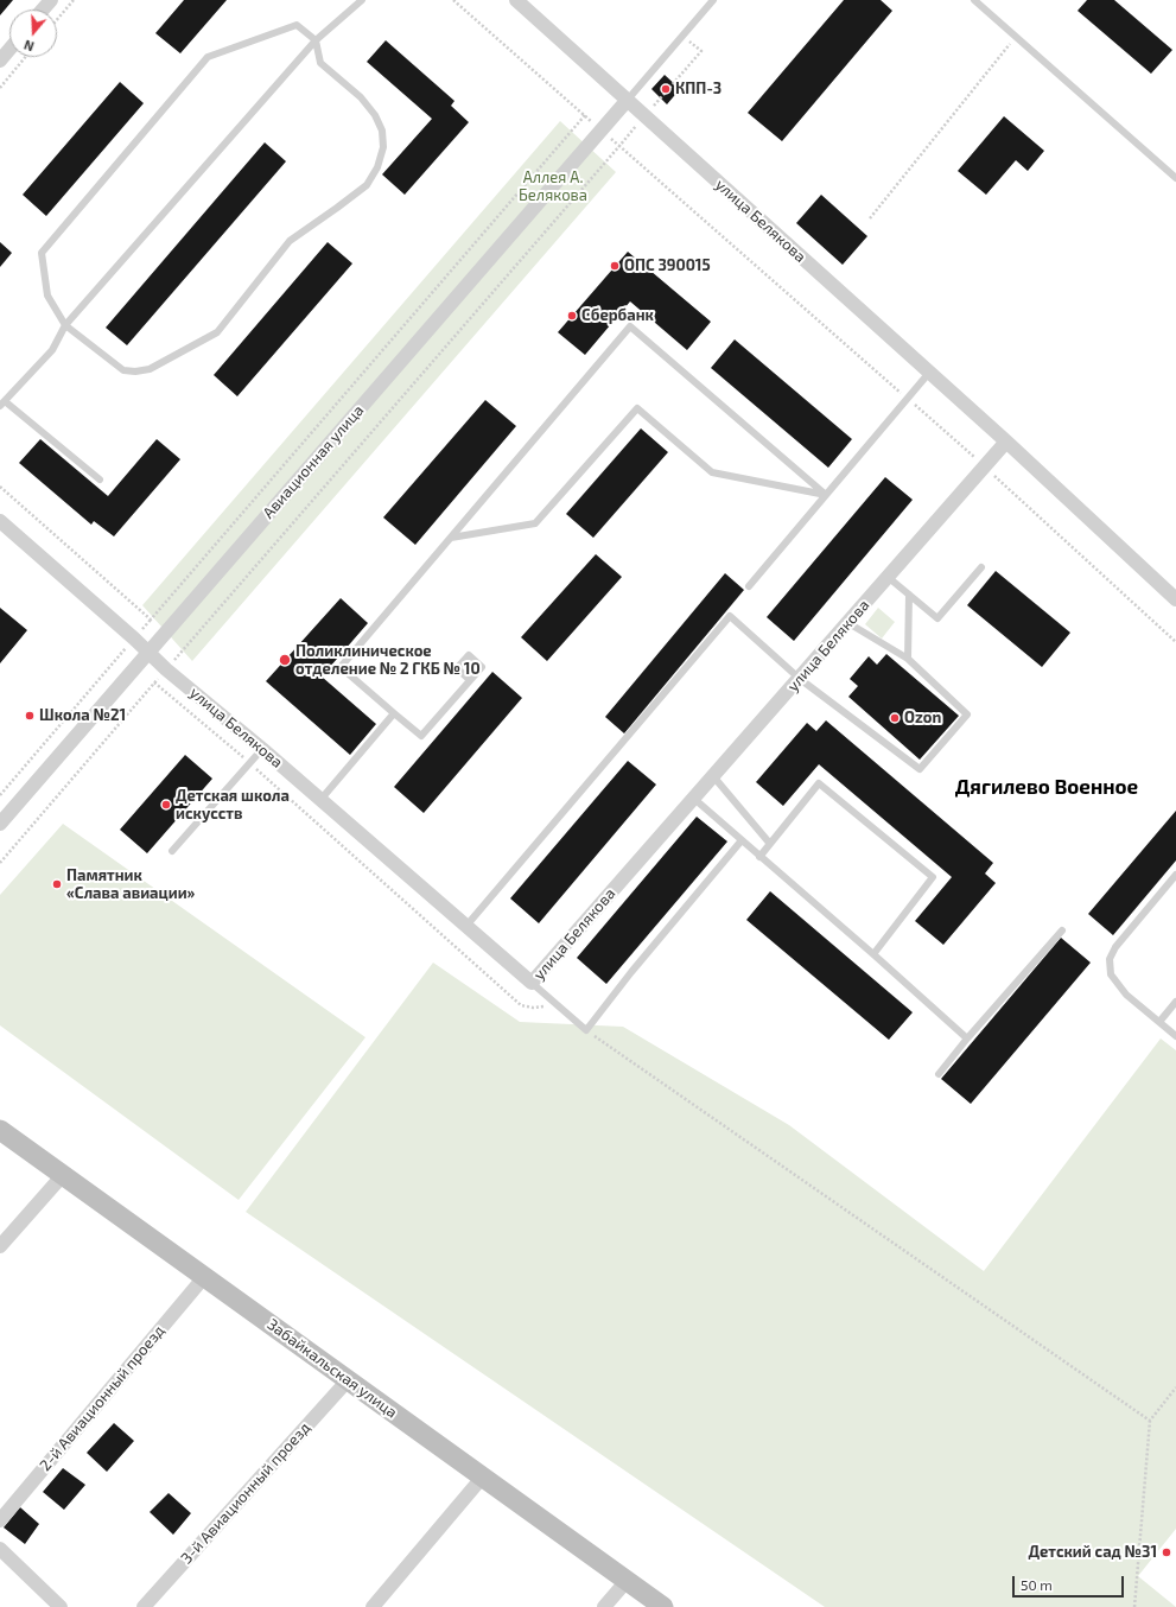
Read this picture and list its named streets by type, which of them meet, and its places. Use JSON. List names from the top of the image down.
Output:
{
  "streets": {
    "street": [
      "улица Белякова",
      "Авиационная улица",
      "Забайкальская улица",
      "2-й Авиационный проезд",
      "3-й Авиационный проезд"
    ]
  },
  "crossings": [
    ["улица Белякова", "Авиационная улица"],
    ["Забайкальская улица", "2-й Авиационный проезд"],
    ["Забайкальская улица", "3-й Авиационный проезд"]
  ],
  "districts": ["Дягилево Военное"],
  "parks": ["Аллея А. Белякова"],
  "places": [
    "КПП-3",
    "ОПС 390015",
    "Сбербанк",
    "Поликлиническое отделение № 2 ГКБ № 10",
    "Школа №21",
    "Ozon",
    "Детская школа искусств",
    "Памятник «Слава авиации»",
    "Детский сад №31"
  ],
  "scale_bar": "50 m",
  "north": "bottom"
}
